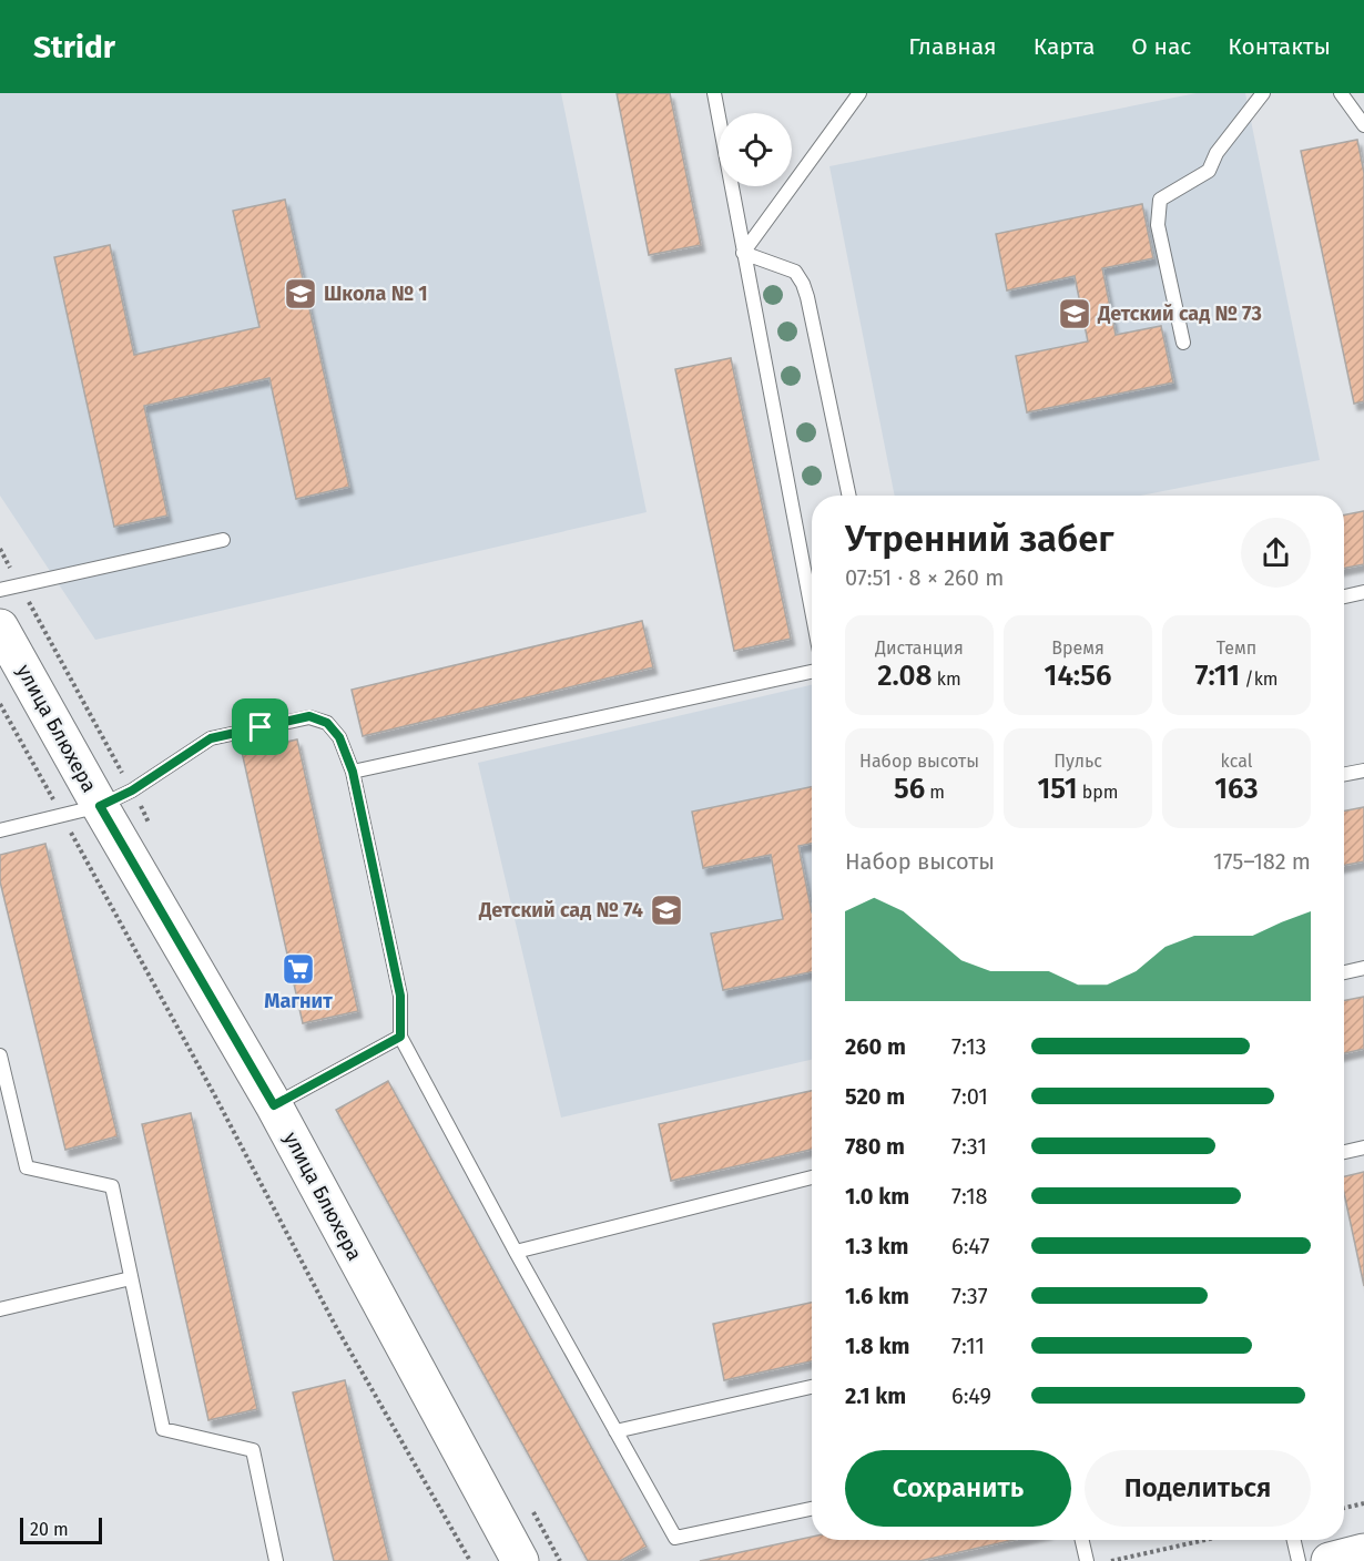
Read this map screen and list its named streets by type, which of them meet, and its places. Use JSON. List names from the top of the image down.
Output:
{
  "streets": {
    "street": ["улица Блюхера"]
  },
  "places": {
    "school or university": ["Школа № 1", "Детский сад № 73", "Детский сад № 74"],
    "supermarket": ["Магнит"]
  },
  "scale_bar": "20 m",
  "page": {
    "header": "Stridr",
    "nav": [
      "Главная",
      "Карта",
      "О нас",
      "Контакты"
    ],
    "heading": ["Утренний забег", "07:51 · 8 × 260 m"],
    "stats": [
      ["Дистанция", "2.08 km"],
      ["Время", "14:56"],
      ["Темп", "7:11 /km"],
      ["Набор высоты", "56 m"],
      ["Пульс", "151 bpm"],
      ["kcal", "163"]
    ],
    "chart": ["Набор высоты", "175–182 m"],
    "list": [
      {
        "name": "260 m",
        "note": "7:13"
      },
      {
        "name": "520 m",
        "note": "7:01"
      },
      {
        "name": "780 m",
        "note": "7:31"
      },
      {
        "name": "1.0 km",
        "note": "7:18"
      },
      {
        "name": "1.3 km",
        "note": "6:47"
      },
      {
        "name": "1.6 km",
        "note": "7:37"
      },
      {
        "name": "1.8 km",
        "note": "7:11"
      },
      {
        "name": "2.1 km",
        "note": "6:49"
      }
    ],
    "buttons": ["Сохранить", "Поделиться"],
    "scale": "20 m"
  }
}
